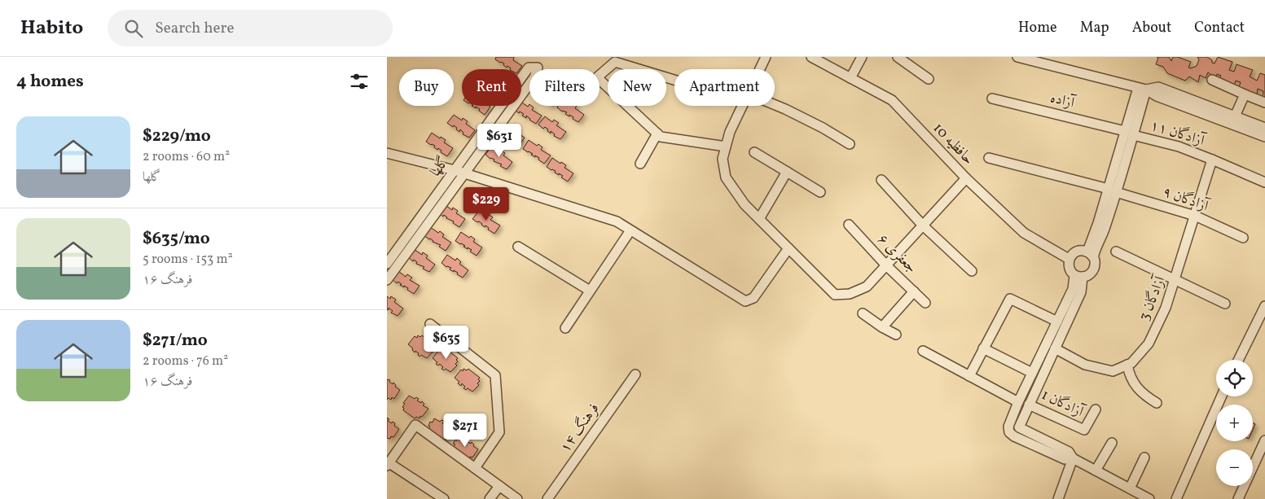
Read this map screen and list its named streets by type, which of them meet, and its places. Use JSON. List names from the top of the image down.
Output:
{
  "streets": {
    "street": [
      "آزاده",
      "آزادگان ۱۱",
      "حافظیه 10",
      "گلها",
      "آزادگان ۹",
      "جعفری ۶",
      "آزادگان 3",
      "آزادگان 1",
      "فرهنگ ۱۴"
    ]
  },
  "crossings": [
    ["آزاده", "آزادگان ۱۱"],
    ["آزادگان ۱۱", "آزادگان 3"],
    ["آزادگان ۹", "آزادگان 3"]
  ],
  "page": {
    "header": "Habito",
    "search": "Search here",
    "nav": [
      "Home",
      "Map",
      "About",
      "Contact"
    ],
    "heading": "4 homes",
    "chip": [
      "Buy",
      "Rent",
      "Filters",
      "New",
      "Apartment"
    ],
    "list": [
      {
        "name": "$229/mo",
        "note": "2 rooms · 60 m² · گلها"
      },
      {
        "name": "$635/mo",
        "note": "5 rooms · 153 m² · فرهنگ ۱۶"
      },
      {
        "name": "$271/mo",
        "note": "2 rooms · 76 m² · فرهنگ ۱۶"
      }
    ],
    "price": [
      "$631",
      "$229",
      "$635",
      "$271"
    ],
    "map_buttons": ["+", "−"]
  }
}
